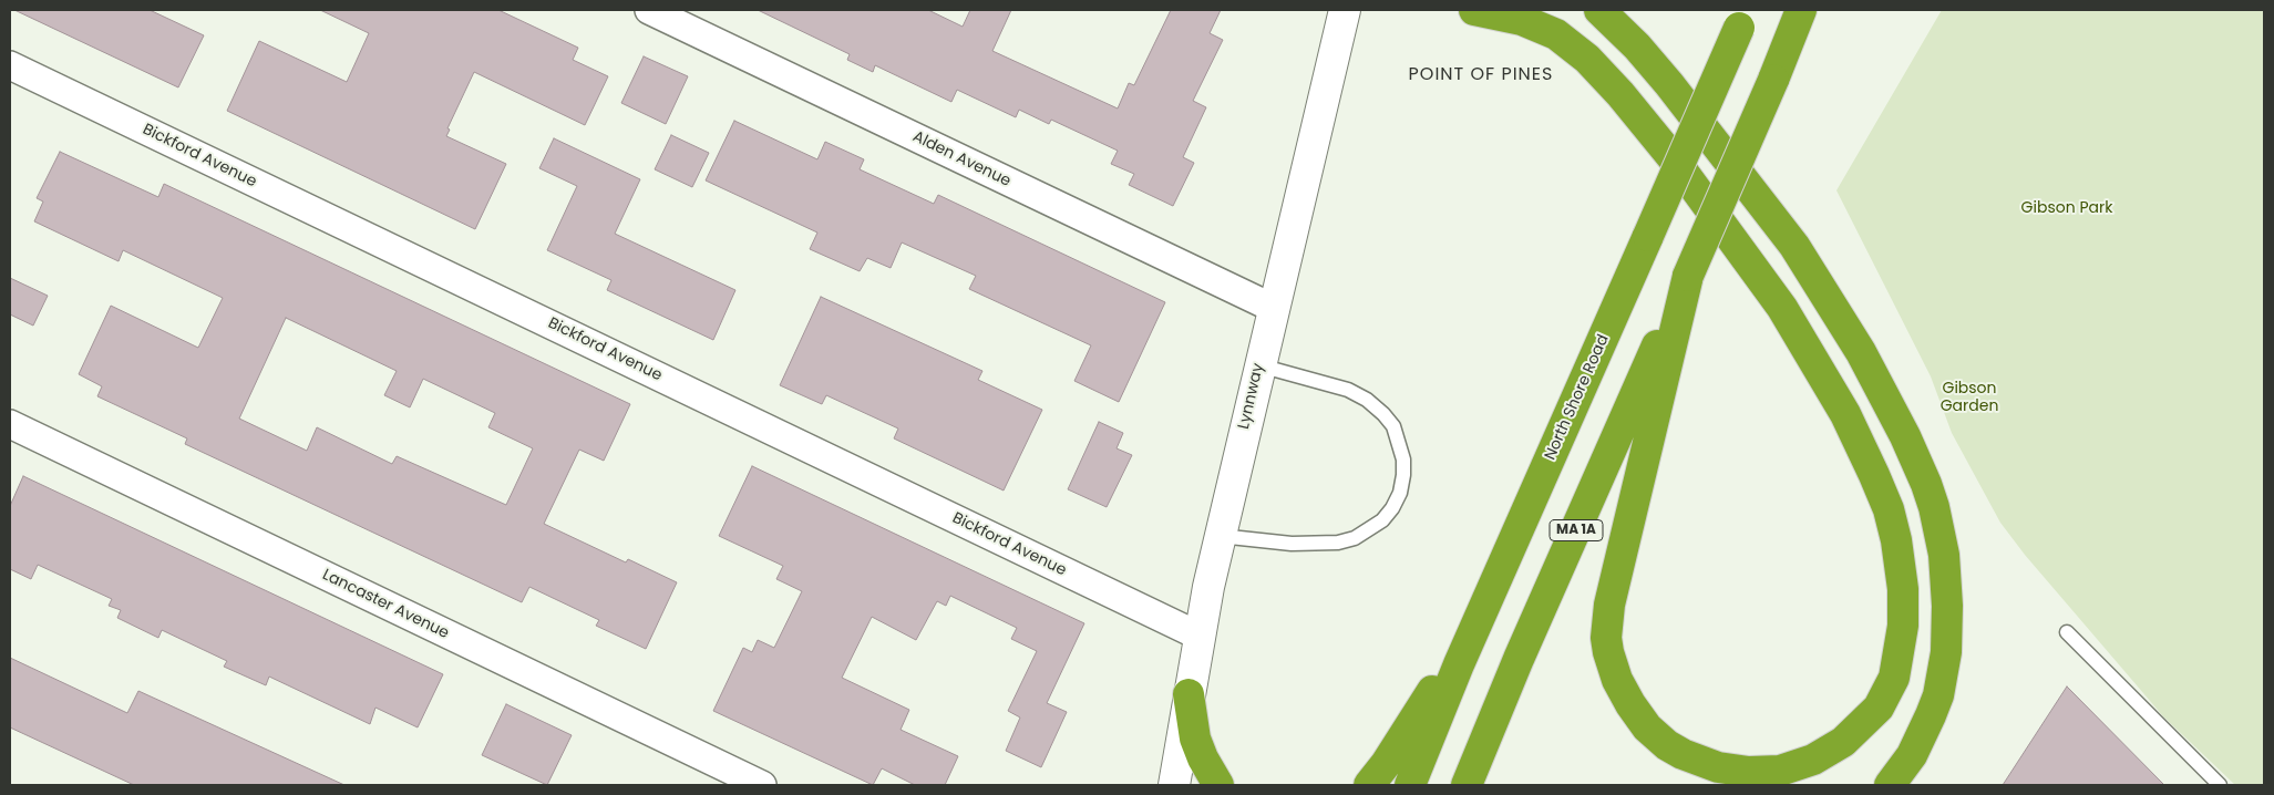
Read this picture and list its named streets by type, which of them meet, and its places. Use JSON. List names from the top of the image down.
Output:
{
  "streets": {
    "highway": ["North Shore Road", "MA 1A"],
    "main road": ["Lynnway"],
    "street": ["Bickford Avenue", "Alden Avenue", "Lancaster Avenue"]
  },
  "crossings": [
    ["Bickford Avenue", "Lynnway"],
    ["Alden Avenue", "Lynnway"]
  ],
  "districts": ["POINT OF PINES"],
  "parks": ["Gibson Park", "Gibson Garden"]
}
